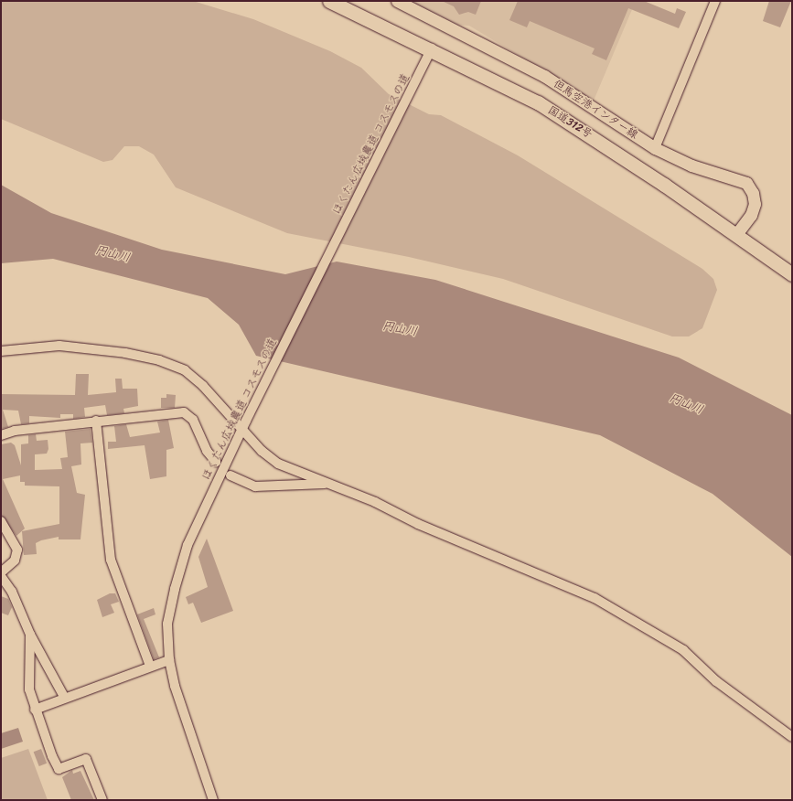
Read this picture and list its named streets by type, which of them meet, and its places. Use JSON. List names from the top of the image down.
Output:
{
  "streets": {
    "highway": ["国道312号"],
    "main road": ["但馬空港インター線"],
    "street": ["ほくたん広域農道 コスモスの道"]
  },
  "crossings": [
    ["但馬空港インター線", "国道312号"],
    ["国道312号", "ほくたん広域農道 コスモスの道"]
  ],
  "water": ["円山川"]
}
